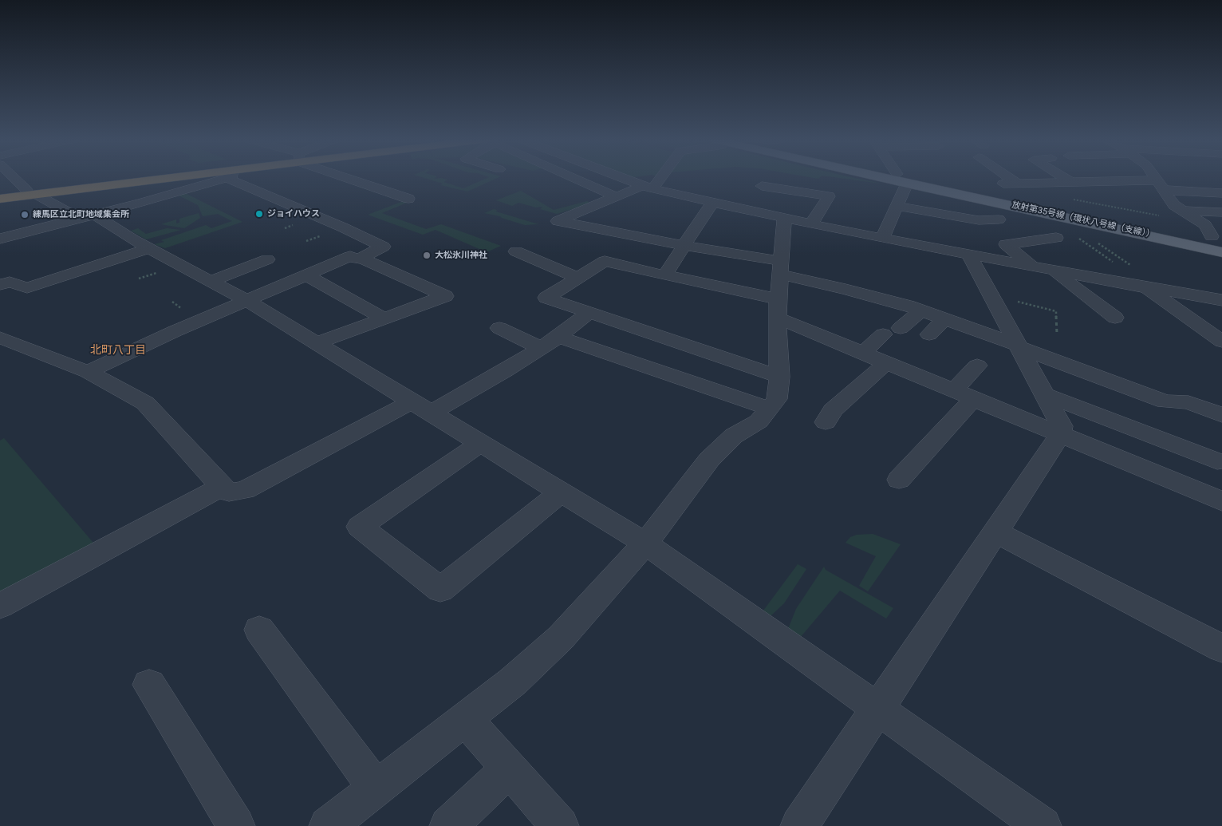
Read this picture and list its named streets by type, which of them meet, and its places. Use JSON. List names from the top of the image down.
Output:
{
  "streets": {
    "main road": ["放射第35号線（環状八号線（支線））"]
  },
  "districts": ["北町八丁目"],
  "places": ["ジョイハウス", "練馬区立北町地域集会所", "大松氷川神社"]
}
